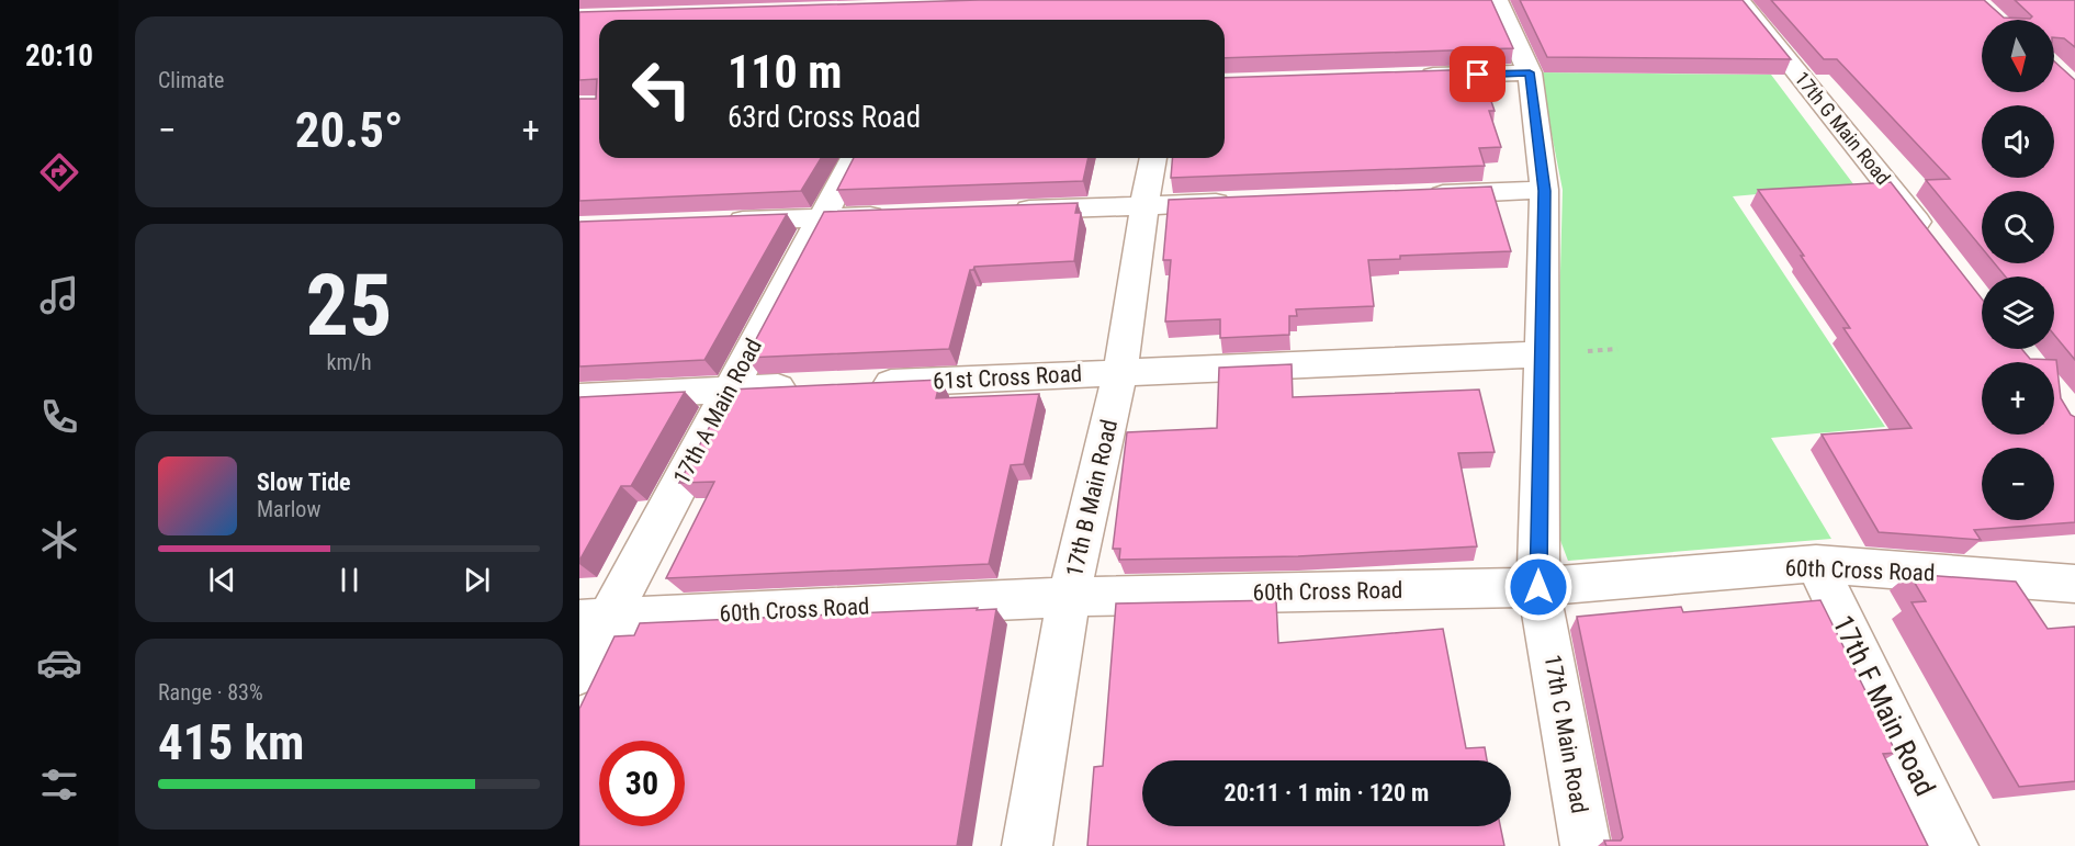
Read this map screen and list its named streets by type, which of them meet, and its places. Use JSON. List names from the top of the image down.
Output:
{
  "streets": {
    "street": [
      "17th G Main Road",
      "61st Cross Road",
      "17th A Main Road",
      "17th B Main Road",
      "60th Cross Road",
      "17th F Main Road",
      "17th C Main Road"
    ]
  },
  "crossings": [
    ["61st Cross Road", "17th B Main Road"],
    ["61st Cross Road", "17th C Main Road"],
    ["17th A Main Road", "60th Cross Road"],
    ["17th B Main Road", "60th Cross Road"],
    ["60th Cross Road", "17th F Main Road"],
    ["60th Cross Road", "17th C Main Road"]
  ],
  "north": "bottom",
  "page": {
    "tabs": "20:10",
    "tile": [
      "Climate",
      ["25", "km/h"],
      ["Range · 83%", "415 km"]
    ],
    "map_buttons": ["+", "−"],
    "turn": ["110 m", "63rd Cross Road"],
    "heat": ["−", "20.5°", "+"],
    "song": ["Slow Tide", "Marlow"],
    "limit": "30",
    "trip": "20:11 · 1 min · 120 m"
  }
}
